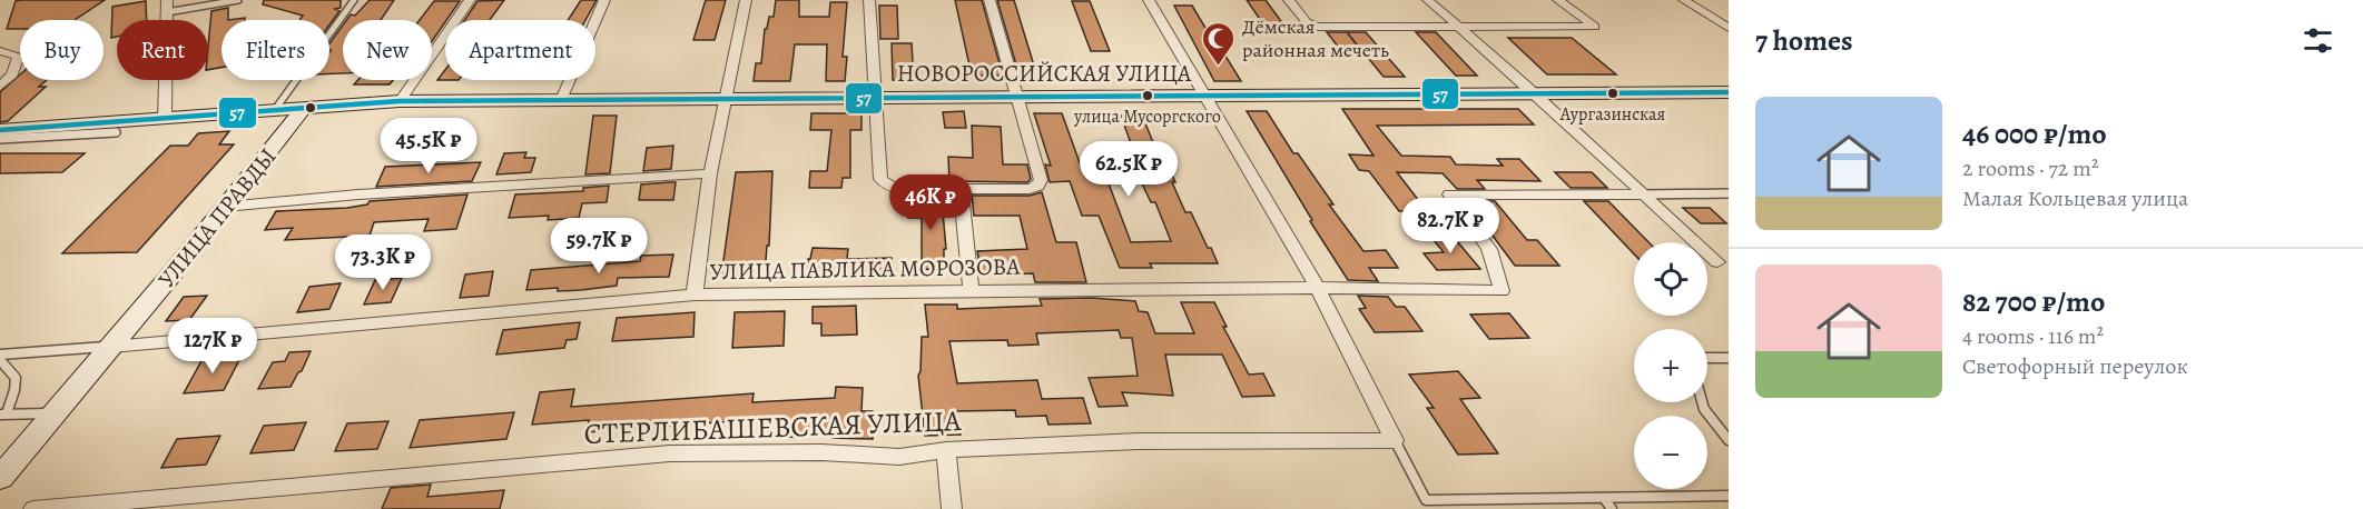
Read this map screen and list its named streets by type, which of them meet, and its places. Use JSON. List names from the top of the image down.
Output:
{
  "streets": {
    "main road": ["НОВОРОССИЙСКАЯ УЛИЦА", "УЛИЦА ПРАВДЫ"],
    "street": ["УЛИЦА ПАВЛИКА МОРОЗОВА", "СТЕРЛИБАШЕВСКАЯ УЛИЦА"]
  },
  "crossings": [
    ["НОВОРОССИЙСКАЯ УЛИЦА", "УЛИЦА ПРАВДЫ"],
    ["УЛИЦА ПРАВДЫ", "УЛИЦА ПАВЛИКА МОРОЗОВА"]
  ],
  "places": {
    "mosque": ["Дёмская районная мечеть"],
    "other": ["Аургазинская", "улица Мусоргского"]
  },
  "lines": ["transit line 57"],
  "page": {
    "heading": "7 homes",
    "chip": [
      "Buy",
      "Rent",
      "Filters",
      "New",
      "Apartment"
    ],
    "list": [
      {
        "name": "46 000 ₽/mo",
        "note": "2 rooms · 72 m² · Малая Кольцевая улица"
      },
      {
        "name": "82 700 ₽/mo",
        "note": "4 rooms · 116 m² · Светофорный переулок"
      }
    ],
    "price": [
      "45.5K ₽",
      "62.5K ₽",
      "46K ₽",
      "82.7K ₽",
      "59.7K ₽",
      "73.3K ₽",
      "127K ₽"
    ],
    "map_buttons": ["+", "−"]
  }
}
